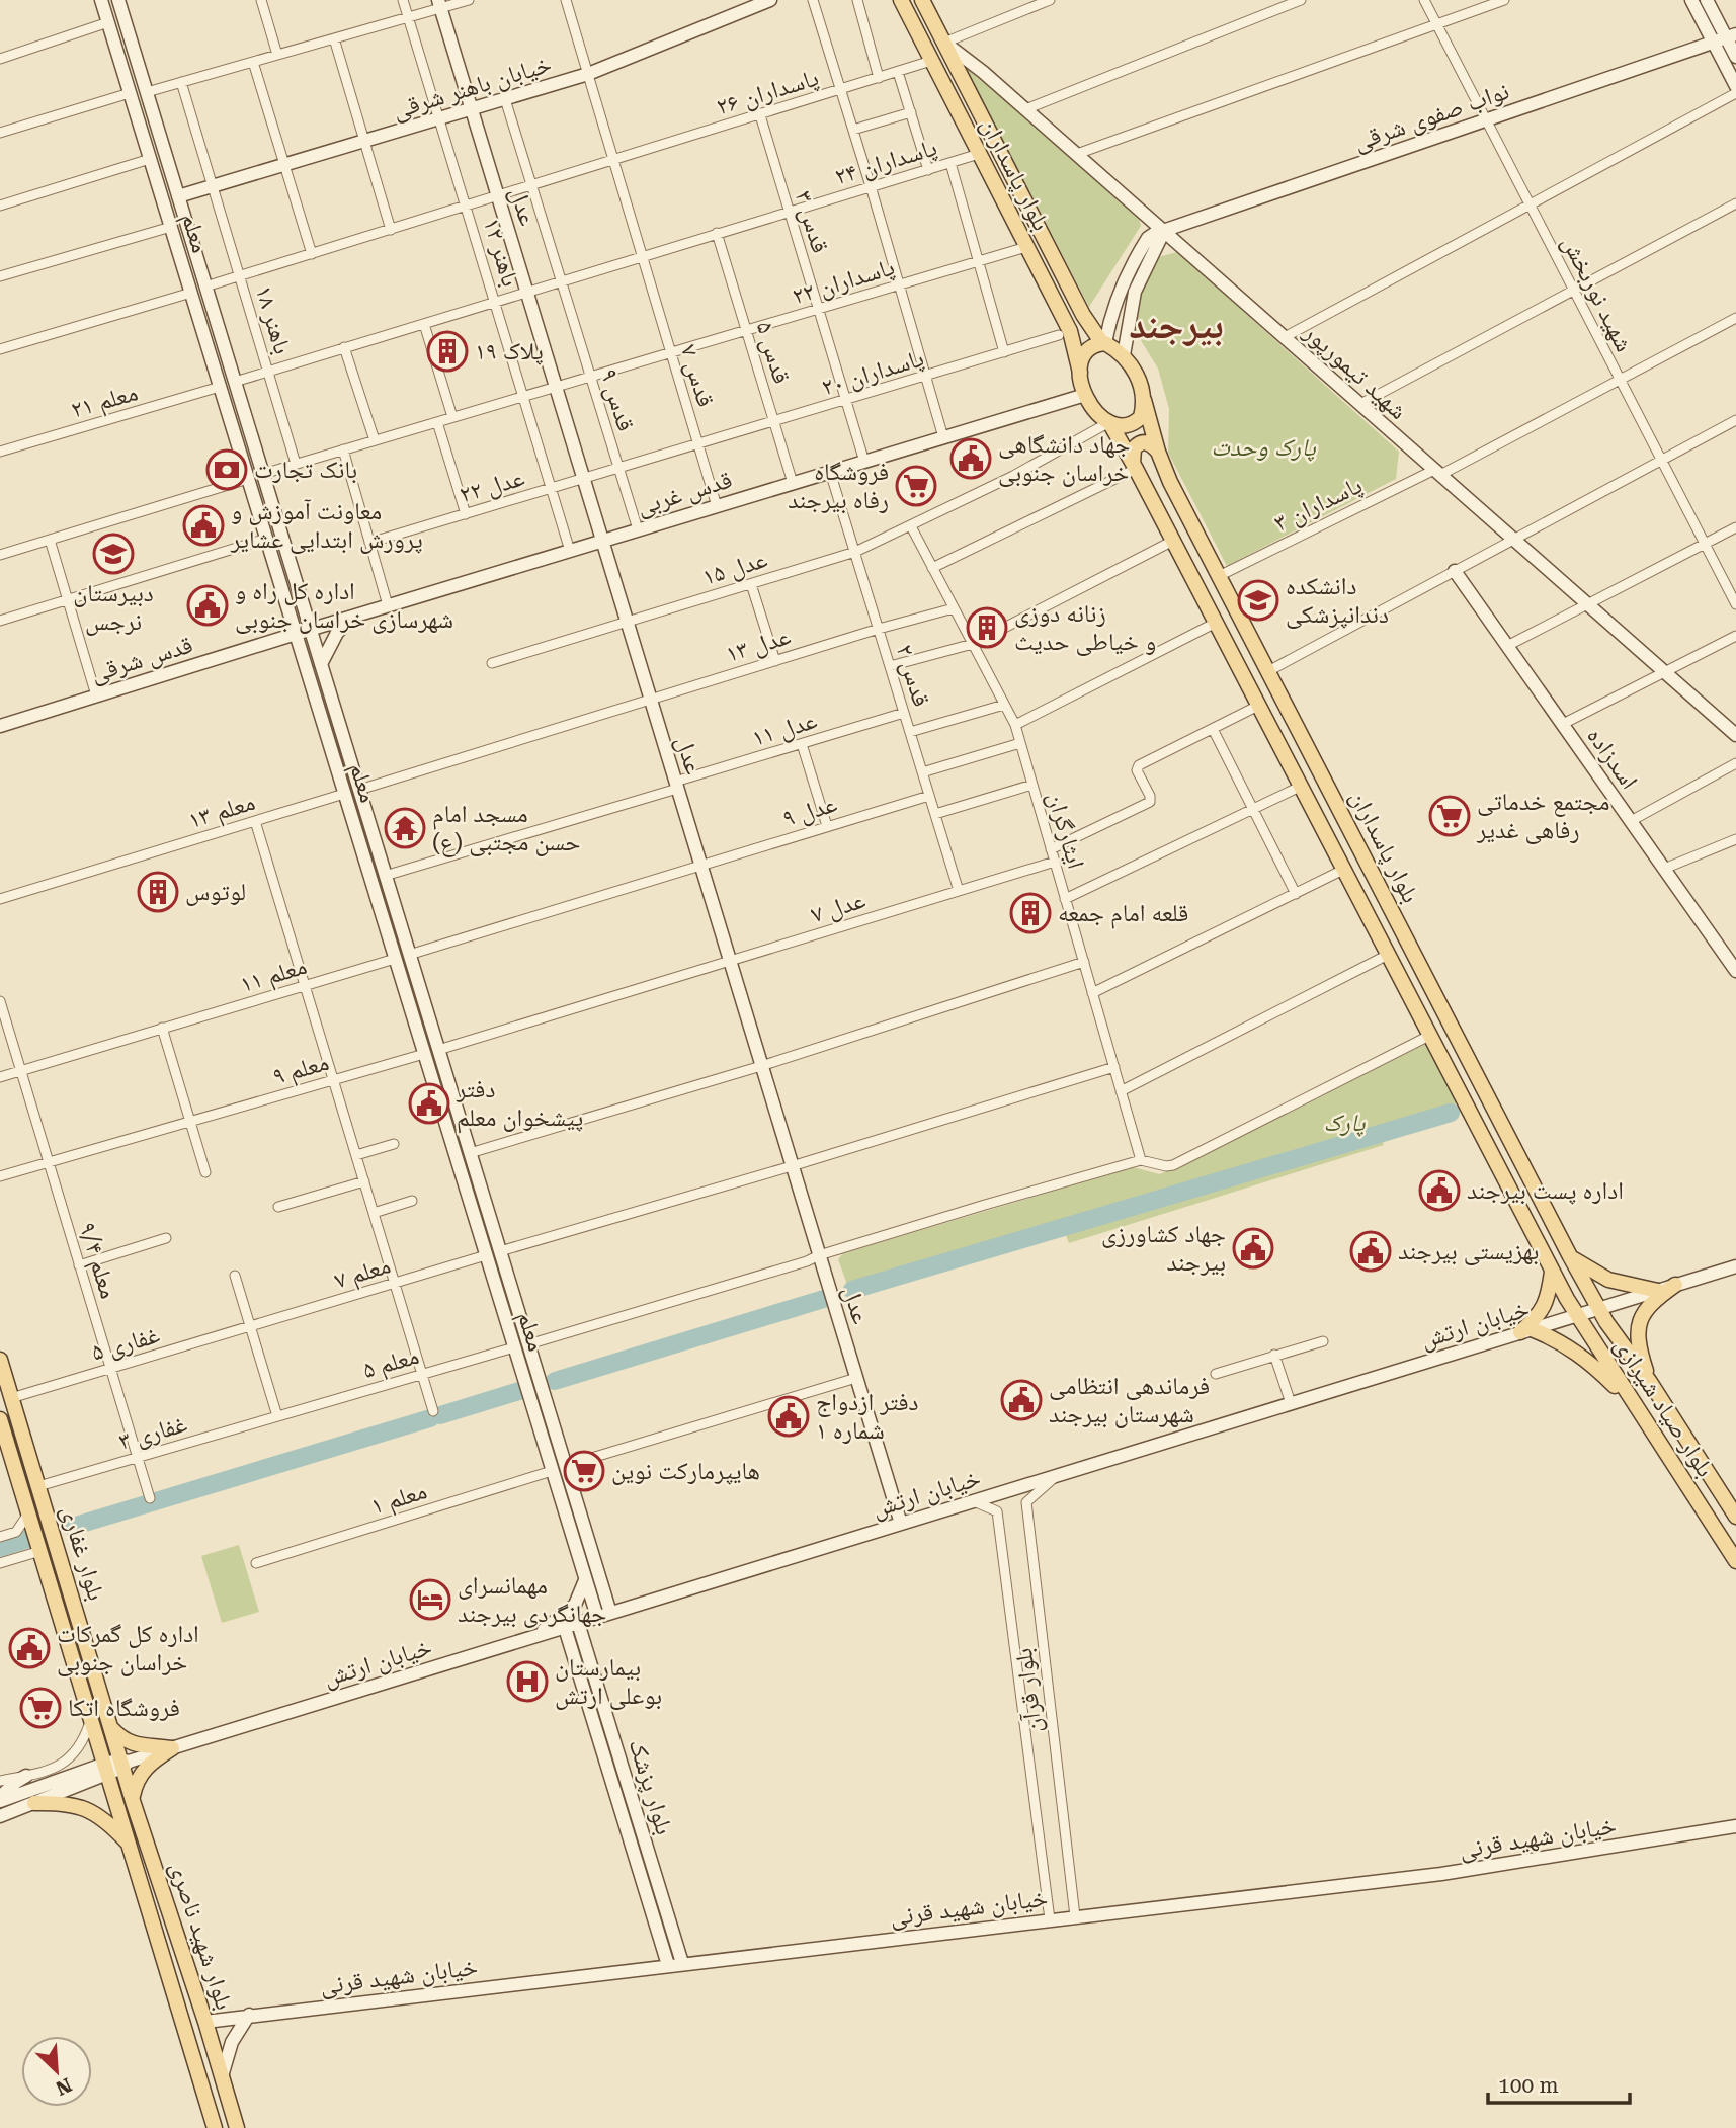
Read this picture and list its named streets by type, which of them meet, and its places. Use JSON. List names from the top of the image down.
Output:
{
  "streets": {
    "main road": [
      "خیابان باهنر شرقی",
      "نواب صفوی شرقی",
      "بلوار پاسداران",
      "عدل",
      "معلم",
      "شهید تیمورپور",
      "قدس غربی",
      "قدس شرقی",
      "اسدزاده",
      "خیابان ارتش",
      "بلوار صیاد شیرازی",
      "بلوار غفاری",
      "بلوار پزشک",
      "خیابان شهید قرنی",
      "بلوار شهید ناصری"
    ],
    "street": [
      "پاسداران ۲۶",
      "پاسداران ۲۴",
      "قدس ۳",
      "باهنر ۱۲",
      "پاسداران ۲۲",
      "شهید نوربخش",
      "باهنر ۱۸",
      "قدس ۵",
      "پاسداران ۲۰",
      "قدس ۷",
      "قدس ۹",
      "معلم ۲۱",
      "عدل ۲۲",
      "پاسداران ۳",
      "عدل ۱۵",
      "عدل ۱۳",
      "قدس ۲",
      "عدل ۱۱",
      "معلم ۱۳",
      "عدل ۹",
      "ایثارگران",
      "عدل ۷",
      "معلم ۱۱",
      "معلم ۹",
      "معلم ۹/۴",
      "معلم ۷",
      "غفاری ۵",
      "معلم ۵",
      "غفاری ۳",
      "معلم ۱",
      "بلوار قرآن"
    ]
  },
  "crossings": [
    ["خیابان باهنر شرقی", "عدل"],
    ["خیابان باهنر شرقی", "معلم"],
    ["خیابان باهنر شرقی", "باهنر ۱۲"],
    ["خیابان باهنر شرقی", "باهنر ۱۸"],
    ["خیابان باهنر شرقی", "قدس ۷"],
    ["خیابان باهنر شرقی", "قدس ۹"],
    ["پاسداران ۲۶", "بلوار پاسداران"],
    ["پاسداران ۲۶", "عدل"],
    ["پاسداران ۲۶", "قدس ۳"],
    ["پاسداران ۲۶", "معلم"],
    ["پاسداران ۲۶", "باهنر ۱۲"],
    ["پاسداران ۲۶", "باهنر ۱۸"],
    ["پاسداران ۲۶", "قدس ۷"],
    ["پاسداران ۲۶", "قدس ۹"],
    ["نواب صفوی شرقی", "شهید نوربخش"],
    ["نواب صفوی شرقی", "شهید تیمورپور"],
    ["پاسداران ۲۴", "بلوار پاسداران"],
    ["پاسداران ۲۴", "عدل"],
    ["پاسداران ۲۴", "قدس ۳"],
    ["پاسداران ۲۴", "معلم"],
    ["پاسداران ۲۴", "باهنر ۱۲"],
    ["پاسداران ۲۴", "باهنر ۱۸"],
    ["پاسداران ۲۴", "قدس ۵"],
    ["پاسداران ۲۴", "قدس ۷"],
    ["پاسداران ۲۴", "قدس ۹"],
    ["بلوار پاسداران", "پاسداران ۲۲"],
    ["بلوار پاسداران", "شهید تیمورپور"],
    ["بلوار پاسداران", "قدس غربی"],
    ["بلوار پاسداران", "پاسداران ۳"],
    ["بلوار پاسداران", "عدل ۱۵"],
    ["بلوار پاسداران", "خیابان ارتش"],
    ["بلوار پاسداران", "بلوار صیاد شیرازی"],
    ["عدل", "پاسداران ۲۲"],
    ["عدل", "عدل ۲۲"],
    ["عدل", "قدس غربی"],
    ["عدل", "عدل ۱۵"],
    ["عدل", "عدل ۱۳"],
    ["عدل", "عدل ۱۱"],
    ["عدل", "عدل ۹"],
    ["عدل", "عدل ۷"],
    ["عدل", "خیابان ارتش"],
    ["قدس ۳", "پاسداران ۲۲"],
    ["قدس ۳", "پاسداران ۲۰"],
    ["قدس ۳", "قدس غربی"],
    ["معلم", "پاسداران ۲۲"],
    ["معلم", "معلم ۲۱"],
    ["معلم", "قدس غربی"],
    ["معلم", "عدل ۱۳"],
    ["معلم", "قدس شرقی"],
    ["معلم", "عدل ۱۱"],
    ["معلم", "معلم ۱۳"],
    ["معلم", "عدل ۹"],
    ["معلم", "عدل ۷"],
    ["معلم", "معلم ۱۱"],
    ["معلم", "معلم ۹"],
    ["معلم", "معلم ۷"],
    ["معلم", "خیابان ارتش"],
    ["معلم", "معلم ۵"],
    ["معلم", "معلم ۱"],
    ["باهنر ۱۲", "پاسداران ۲۲"],
    ["باهنر ۱۲", "عدل ۲۲"],
    ["باهنر ۱۲", "قدس غربی"],
    ["پاسداران ۲۲", "باهنر ۱۸"],
    ["پاسداران ۲۲", "قدس ۵"],
    ["پاسداران ۲۲", "قدس ۷"],
    ["پاسداران ۲۲", "قدس ۹"],
    ["شهید نوربخش", "پاسداران ۳"],
    ["قدس ۵", "پاسداران ۲۰"],
    ["قدس ۵", "قدس غربی"],
    ["شهید تیمورپور", "پاسداران ۳"],
    ["پاسداران ۲۰", "قدس ۷"],
    ["پاسداران ۲۰", "قدس ۹"],
    ["پاسداران ۲۰", "عدل ۲۲"],
    ["قدس ۷", "قدس غربی"],
    ["قدس ۹", "عدل ۲۲"],
    ["قدس ۹", "قدس غربی"],
    ["قدس غربی", "عدل ۱۵"],
    ["قدس غربی", "قدس شرقی"],
    ["قدس غربی", "قدس ۲"],
    ["عدل ۱۵", "قدس ۲"],
    ["عدل ۱۵", "ایثارگران"],
    ["عدل ۱۳", "قدس ۲"],
    ["عدل ۱۳", "ایثارگران"],
    ["قدس ۲", "عدل ۱۱"],
    ["قدس ۲", "عدل ۹"],
    ["قدس ۲", "عدل ۷"],
    ["ایثارگران", "عدل ۷"],
    ["معلم ۱۱", "معلم ۹/۴"],
    ["معلم ۹", "معلم ۹/۴"],
    ["معلم ۹/۴", "غفاری ۵"],
    ["معلم ۹/۴", "غفاری ۳"],
    ["معلم ۷", "غفاری ۵"],
    ["خیابان ارتش", "بلوار صیاد شیرازی"],
    ["خیابان ارتش", "بلوار غفاری"],
    ["خیابان ارتش", "بلوار قرآن"],
    ["خیابان ارتش", "بلوار پزشک"],
    ["خیابان ارتش", "بلوار شهید ناصری"],
    ["غفاری ۵", "بلوار غفاری"],
    ["معلم ۵", "غفاری ۳"],
    ["غفاری ۳", "بلوار غفاری"],
    ["بلوار غفاری", "بلوار شهید ناصری"],
    ["بلوار قرآن", "خیابان شهید قرنی"],
    ["بلوار پزشک", "خیابان شهید قرنی"],
    ["خیابان شهید قرنی", "بلوار شهید ناصری"]
  ],
  "districts": ["بیرجند"],
  "parks": ["پارک وحدت", "پارک"],
  "places": {
    "building": [
      "پلاک ۱۹",
      "زنانه دوزی و خیاطی حدیث",
      "لوتوس",
      "قلعه امام جمعه"
    ],
    "public building": [
      "جهاد دانشگاهی خراسان جنوبی",
      "معاونت آموزش و پرورش ابتدایی عشایر",
      "اداره کل راه و شهرسازی خراسان جنوبی",
      "دفتر پیشخوان معلم",
      "اداره پست بیرجند",
      "جهاد کشاورزی بیرجند",
      "بهزیستی بیرجند",
      "فرماندهی انتظامی شهرستان بیرجند",
      "دفتر ازدواج شماره ۱",
      "اداره کل گمرکات خراسان جنوبی"
    ],
    "bank": ["بانک تجارت"],
    "supermarket": [
      "فروشگاه رفاه بیرجند",
      "مجتمع خدماتی رفاهی غدیر",
      "هایپرمارکت نوین",
      "فروشگاه اتکا"
    ],
    "school or university": ["دبیرستان نرجس", "دانشکده دندانپزشکی"],
    "temple": ["مسجد امام حسن مجتبی (ع)"],
    "hotel": ["مهمانسرای جهانگردی بیرجند"],
    "hospital": ["بیمارستان بوعلی ارتش"]
  },
  "scale_bar": "100 m",
  "north": "bottom right"
}
